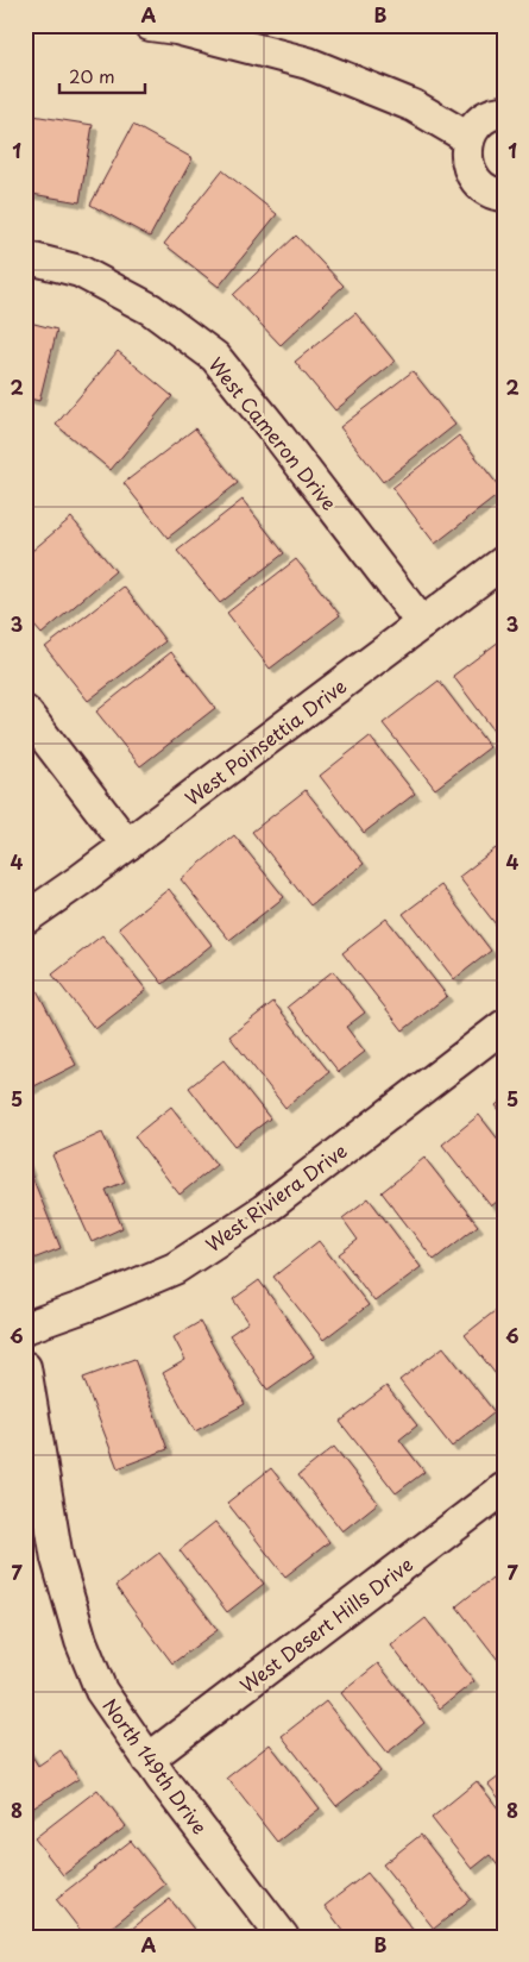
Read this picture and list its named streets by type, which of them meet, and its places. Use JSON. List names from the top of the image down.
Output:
{
  "streets": {
    "street": [
      "West Cameron Drive",
      "West Poinsettia Drive",
      "West Riviera Drive",
      "West Desert Hills Drive",
      "North 149th Drive"
    ]
  },
  "crossings": [
    ["West Cameron Drive", "West Poinsettia Drive"],
    ["West Desert Hills Drive", "North 149th Drive"]
  ],
  "scale_bar": "20 m",
  "grid": {
    "columns": ["A", "B"],
    "rows": [
      "1",
      "2",
      "3",
      "4",
      "5",
      "6",
      "7",
      "8"
    ]
  }
}
